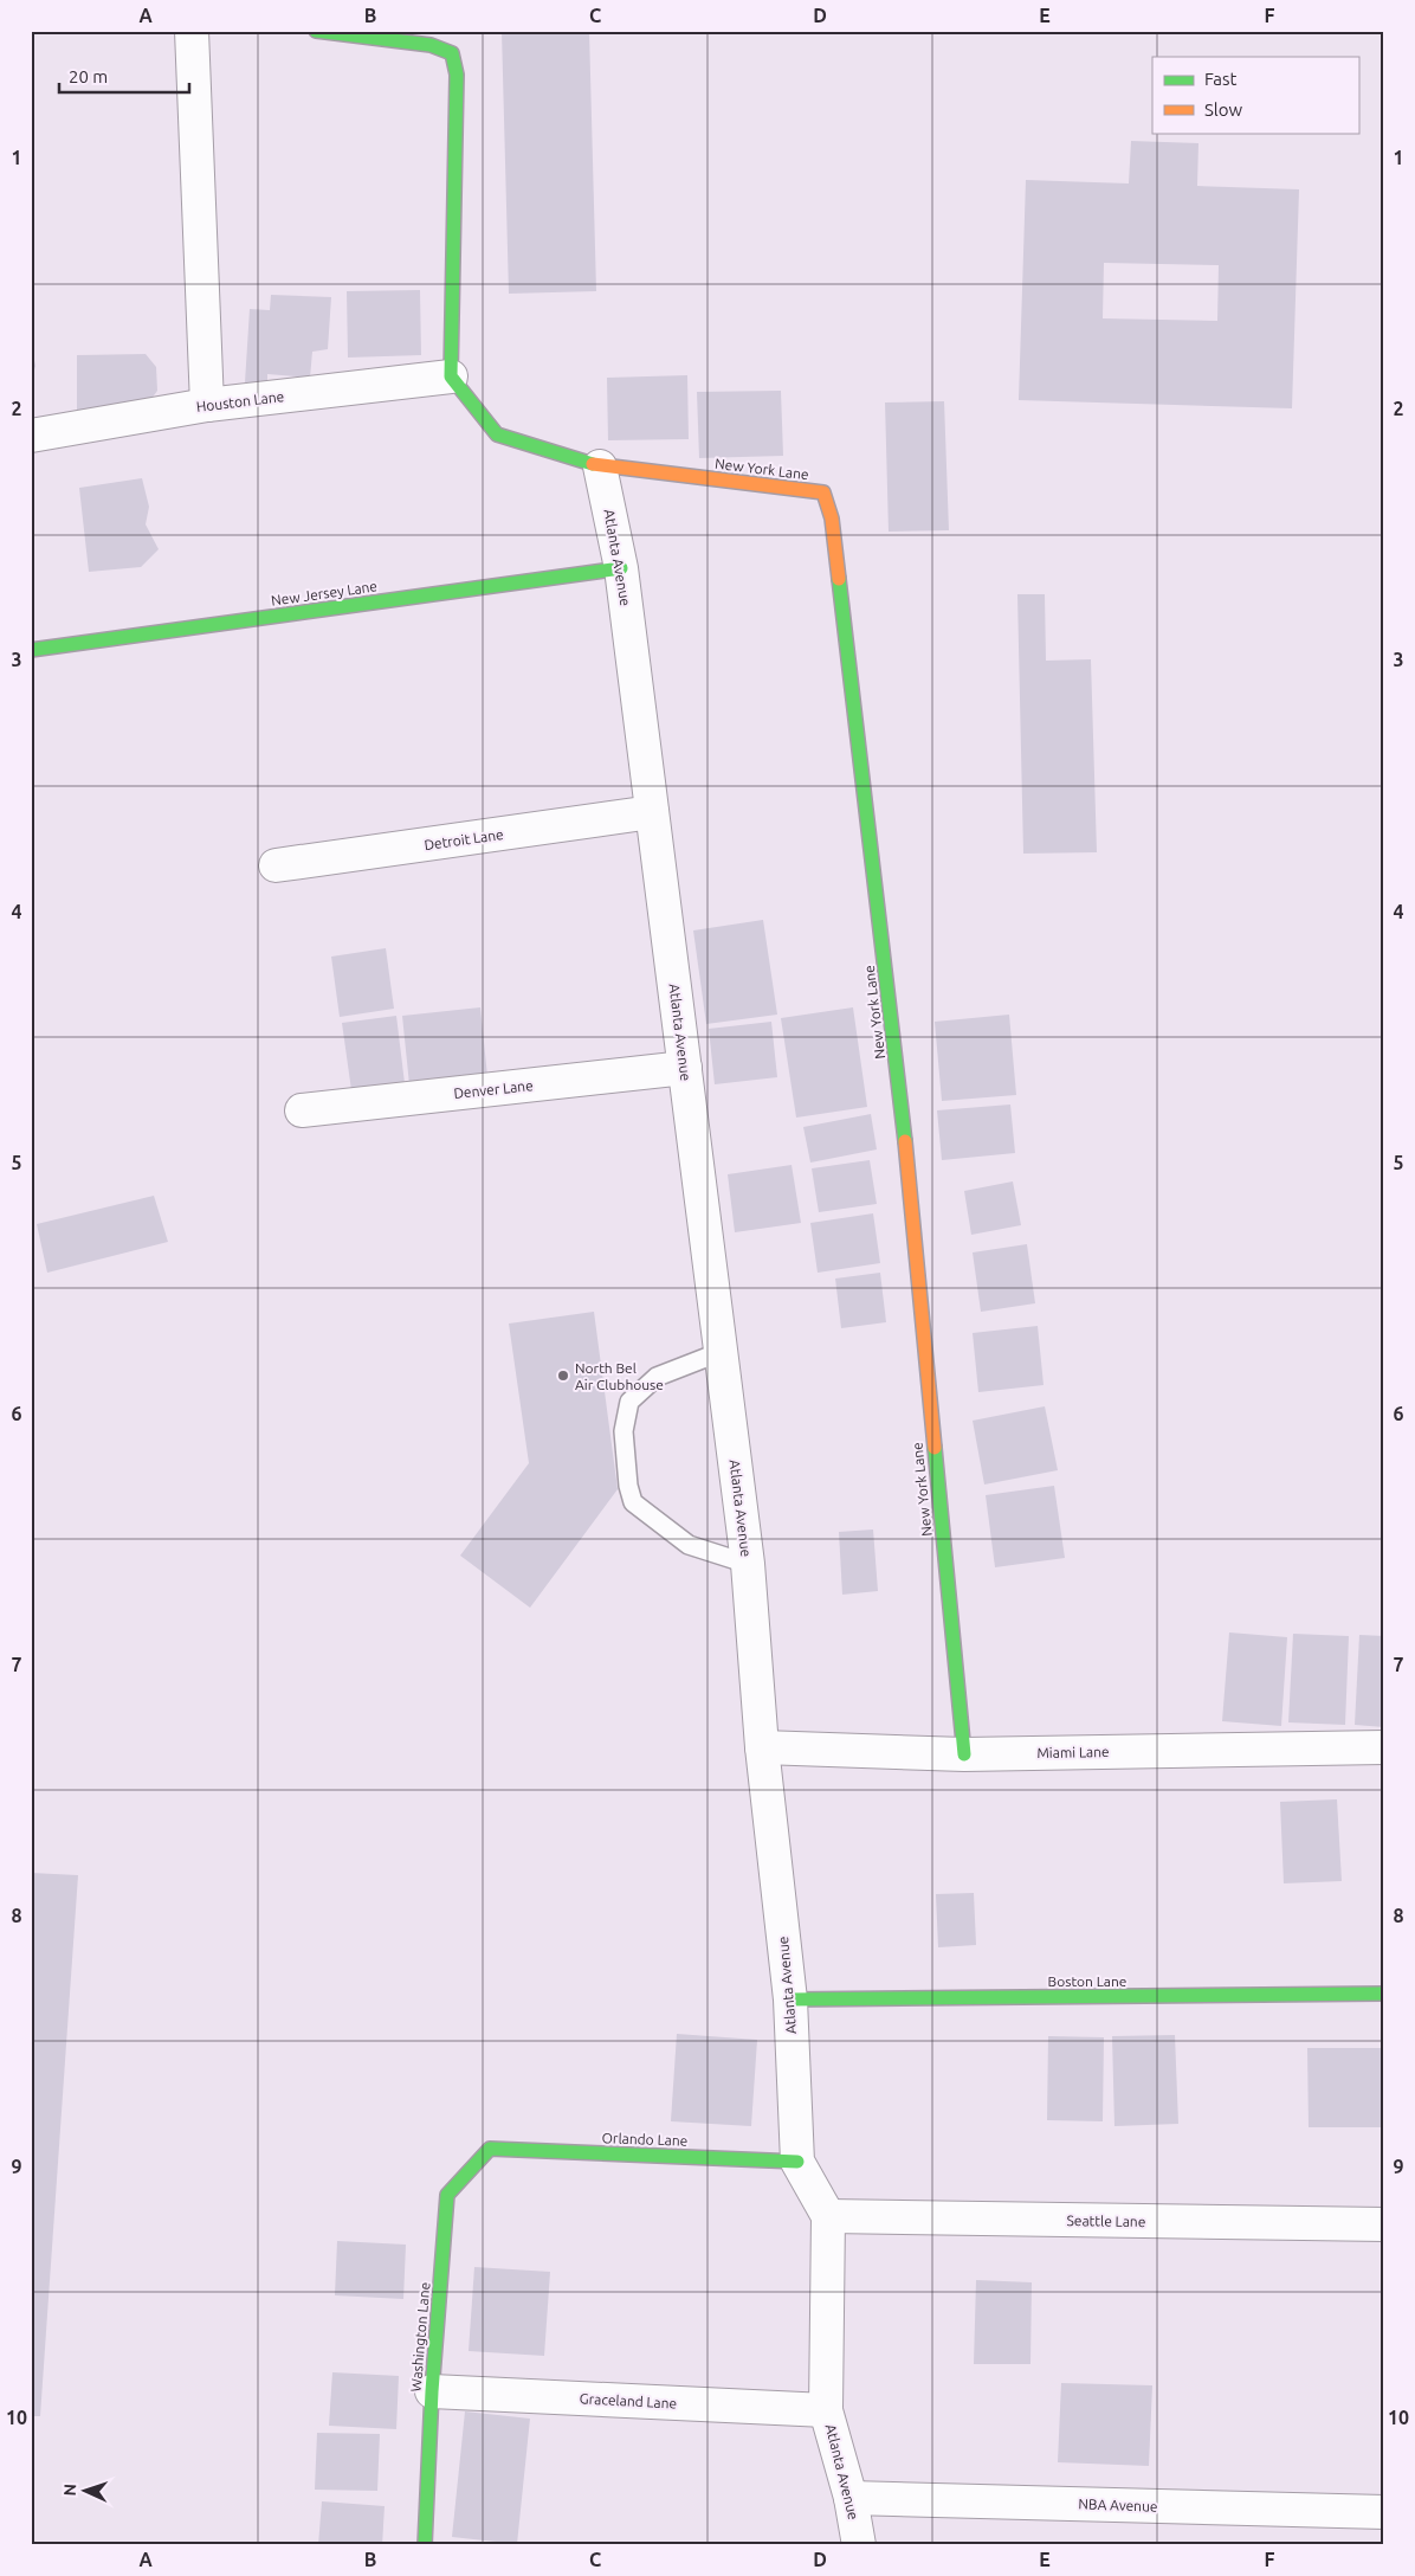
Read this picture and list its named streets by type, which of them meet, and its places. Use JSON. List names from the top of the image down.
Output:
{
  "streets": {
    "street": [
      "Houston Lane",
      "New York Lane",
      "Atlanta Avenue",
      "New Jersey Lane",
      "Detroit Lane",
      "Denver Lane",
      "Miami Lane",
      "Boston Lane",
      "Orlando Lane",
      "Seattle Lane",
      "Washington Lane",
      "Graceland Lane",
      "NBA Avenue"
    ]
  },
  "crossings": [
    ["New York Lane", "Atlanta Avenue"],
    ["New York Lane", "Miami Lane"],
    ["Atlanta Avenue", "New Jersey Lane"],
    ["Atlanta Avenue", "Detroit Lane"],
    ["Atlanta Avenue", "Denver Lane"],
    ["Atlanta Avenue", "Miami Lane"],
    ["Atlanta Avenue", "Boston Lane"],
    ["Atlanta Avenue", "Orlando Lane"],
    ["Atlanta Avenue", "Seattle Lane"],
    ["Atlanta Avenue", "Graceland Lane"],
    ["Atlanta Avenue", "NBA Avenue"],
    ["Orlando Lane", "Washington Lane"],
    ["Washington Lane", "Graceland Lane"]
  ],
  "places": ["North Bel Air Clubhouse"],
  "legend": ["Fast", "Slow"],
  "scale_bar": "20 m",
  "north": "left",
  "grid": {
    "columns": [
      "A",
      "B",
      "C",
      "D",
      "E",
      "F"
    ],
    "rows": [
      "1",
      "2",
      "3",
      "4",
      "5",
      "6",
      "7",
      "8",
      "9",
      "10"
    ]
  }
}
